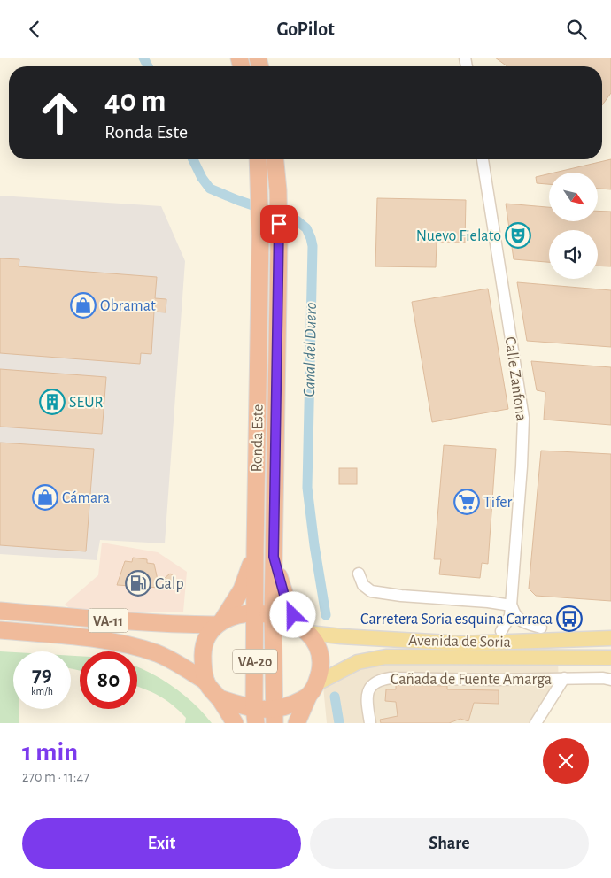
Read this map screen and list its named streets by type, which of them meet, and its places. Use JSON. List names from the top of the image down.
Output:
{
  "streets": {
    "highway": ["Ronda Este", "VA-11", "VA-20"],
    "main road": ["Avenida de Soria"],
    "street": ["Calle Zanfona", "Cañada de Fuente Amarga"]
  },
  "crossings": [
    ["Ronda Este", "VA-11"],
    ["VA-11", "Avenida de Soria"]
  ],
  "water": ["Canal del Duero"],
  "places": {
    "theatre": ["Nuevo Fielato"],
    "shop": ["Obramat", "Cámara"],
    "building": ["SEUR"],
    "supermarket": ["Tifer"],
    "fuel station": ["Galp"],
    "bus stop": ["Carretera Soria esquina Carraca"]
  },
  "north": "bottom right",
  "page": {
    "header": "GoPilot",
    "turn": ["40 m", "Ronda Este"],
    "speed": "79 km/h",
    "limit": "80",
    "heading": ["1 min", "270 m · 11:47"],
    "buttons": ["Exit", "Share"]
  }
}
